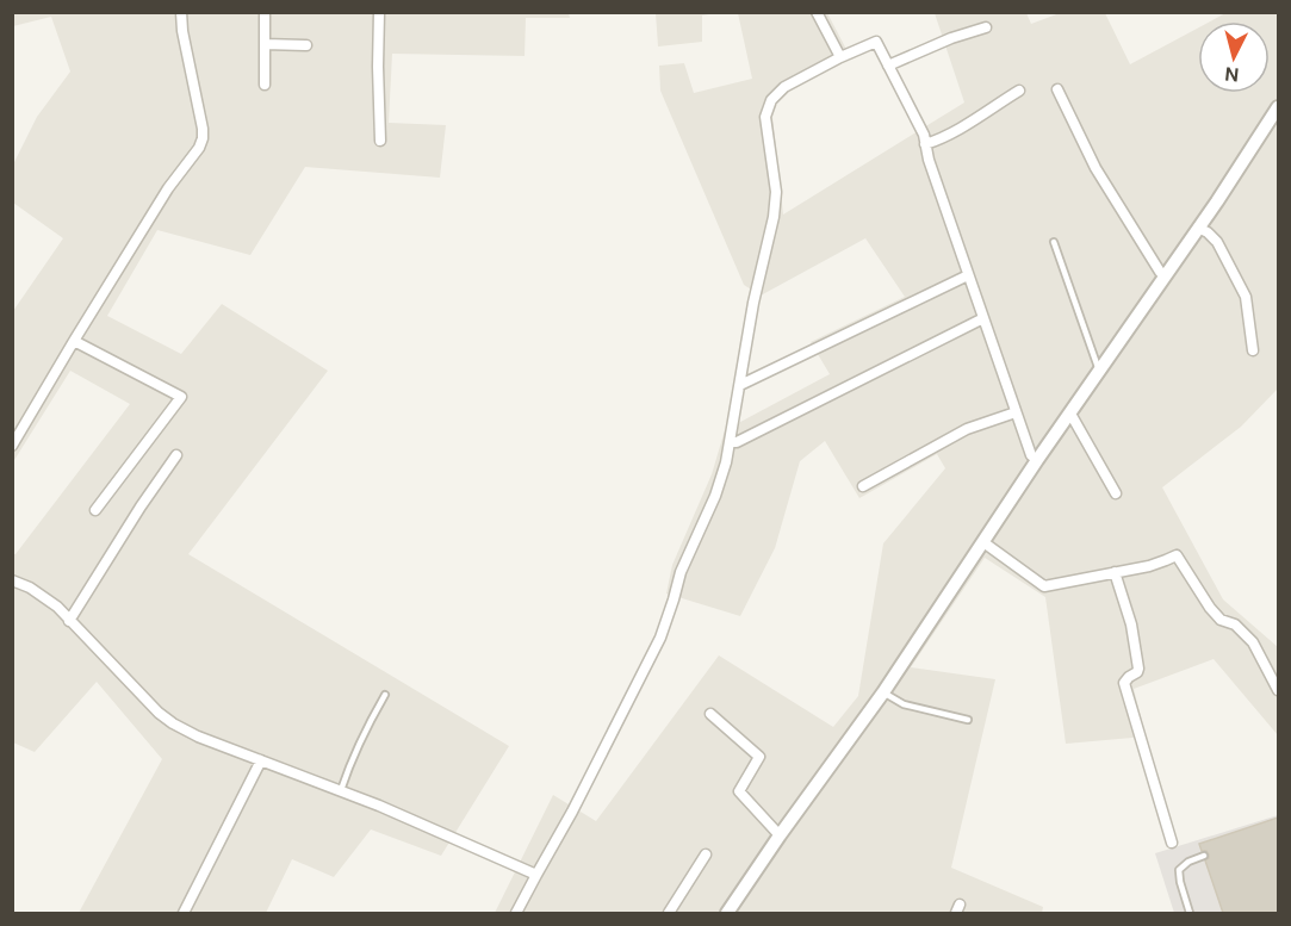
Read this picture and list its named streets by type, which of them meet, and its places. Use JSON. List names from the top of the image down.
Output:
{
  "north": "bottom"
}
